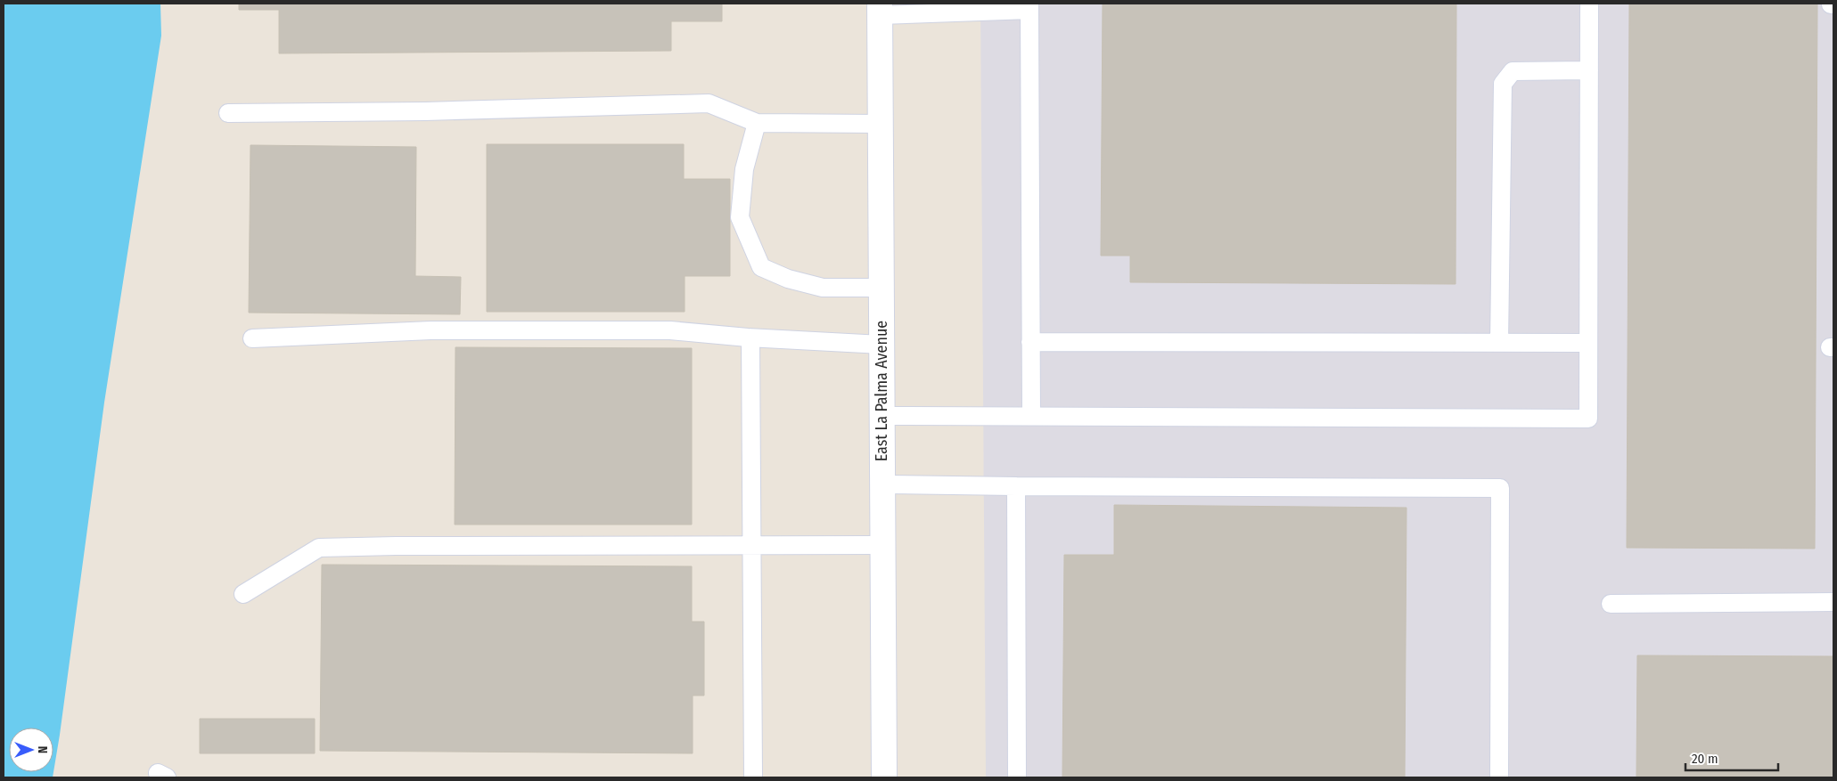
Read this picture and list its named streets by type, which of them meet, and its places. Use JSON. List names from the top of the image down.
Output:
{
  "streets": {
    "main road": ["East La Palma Avenue"]
  },
  "scale_bar": "20 m",
  "north": "right"
}
